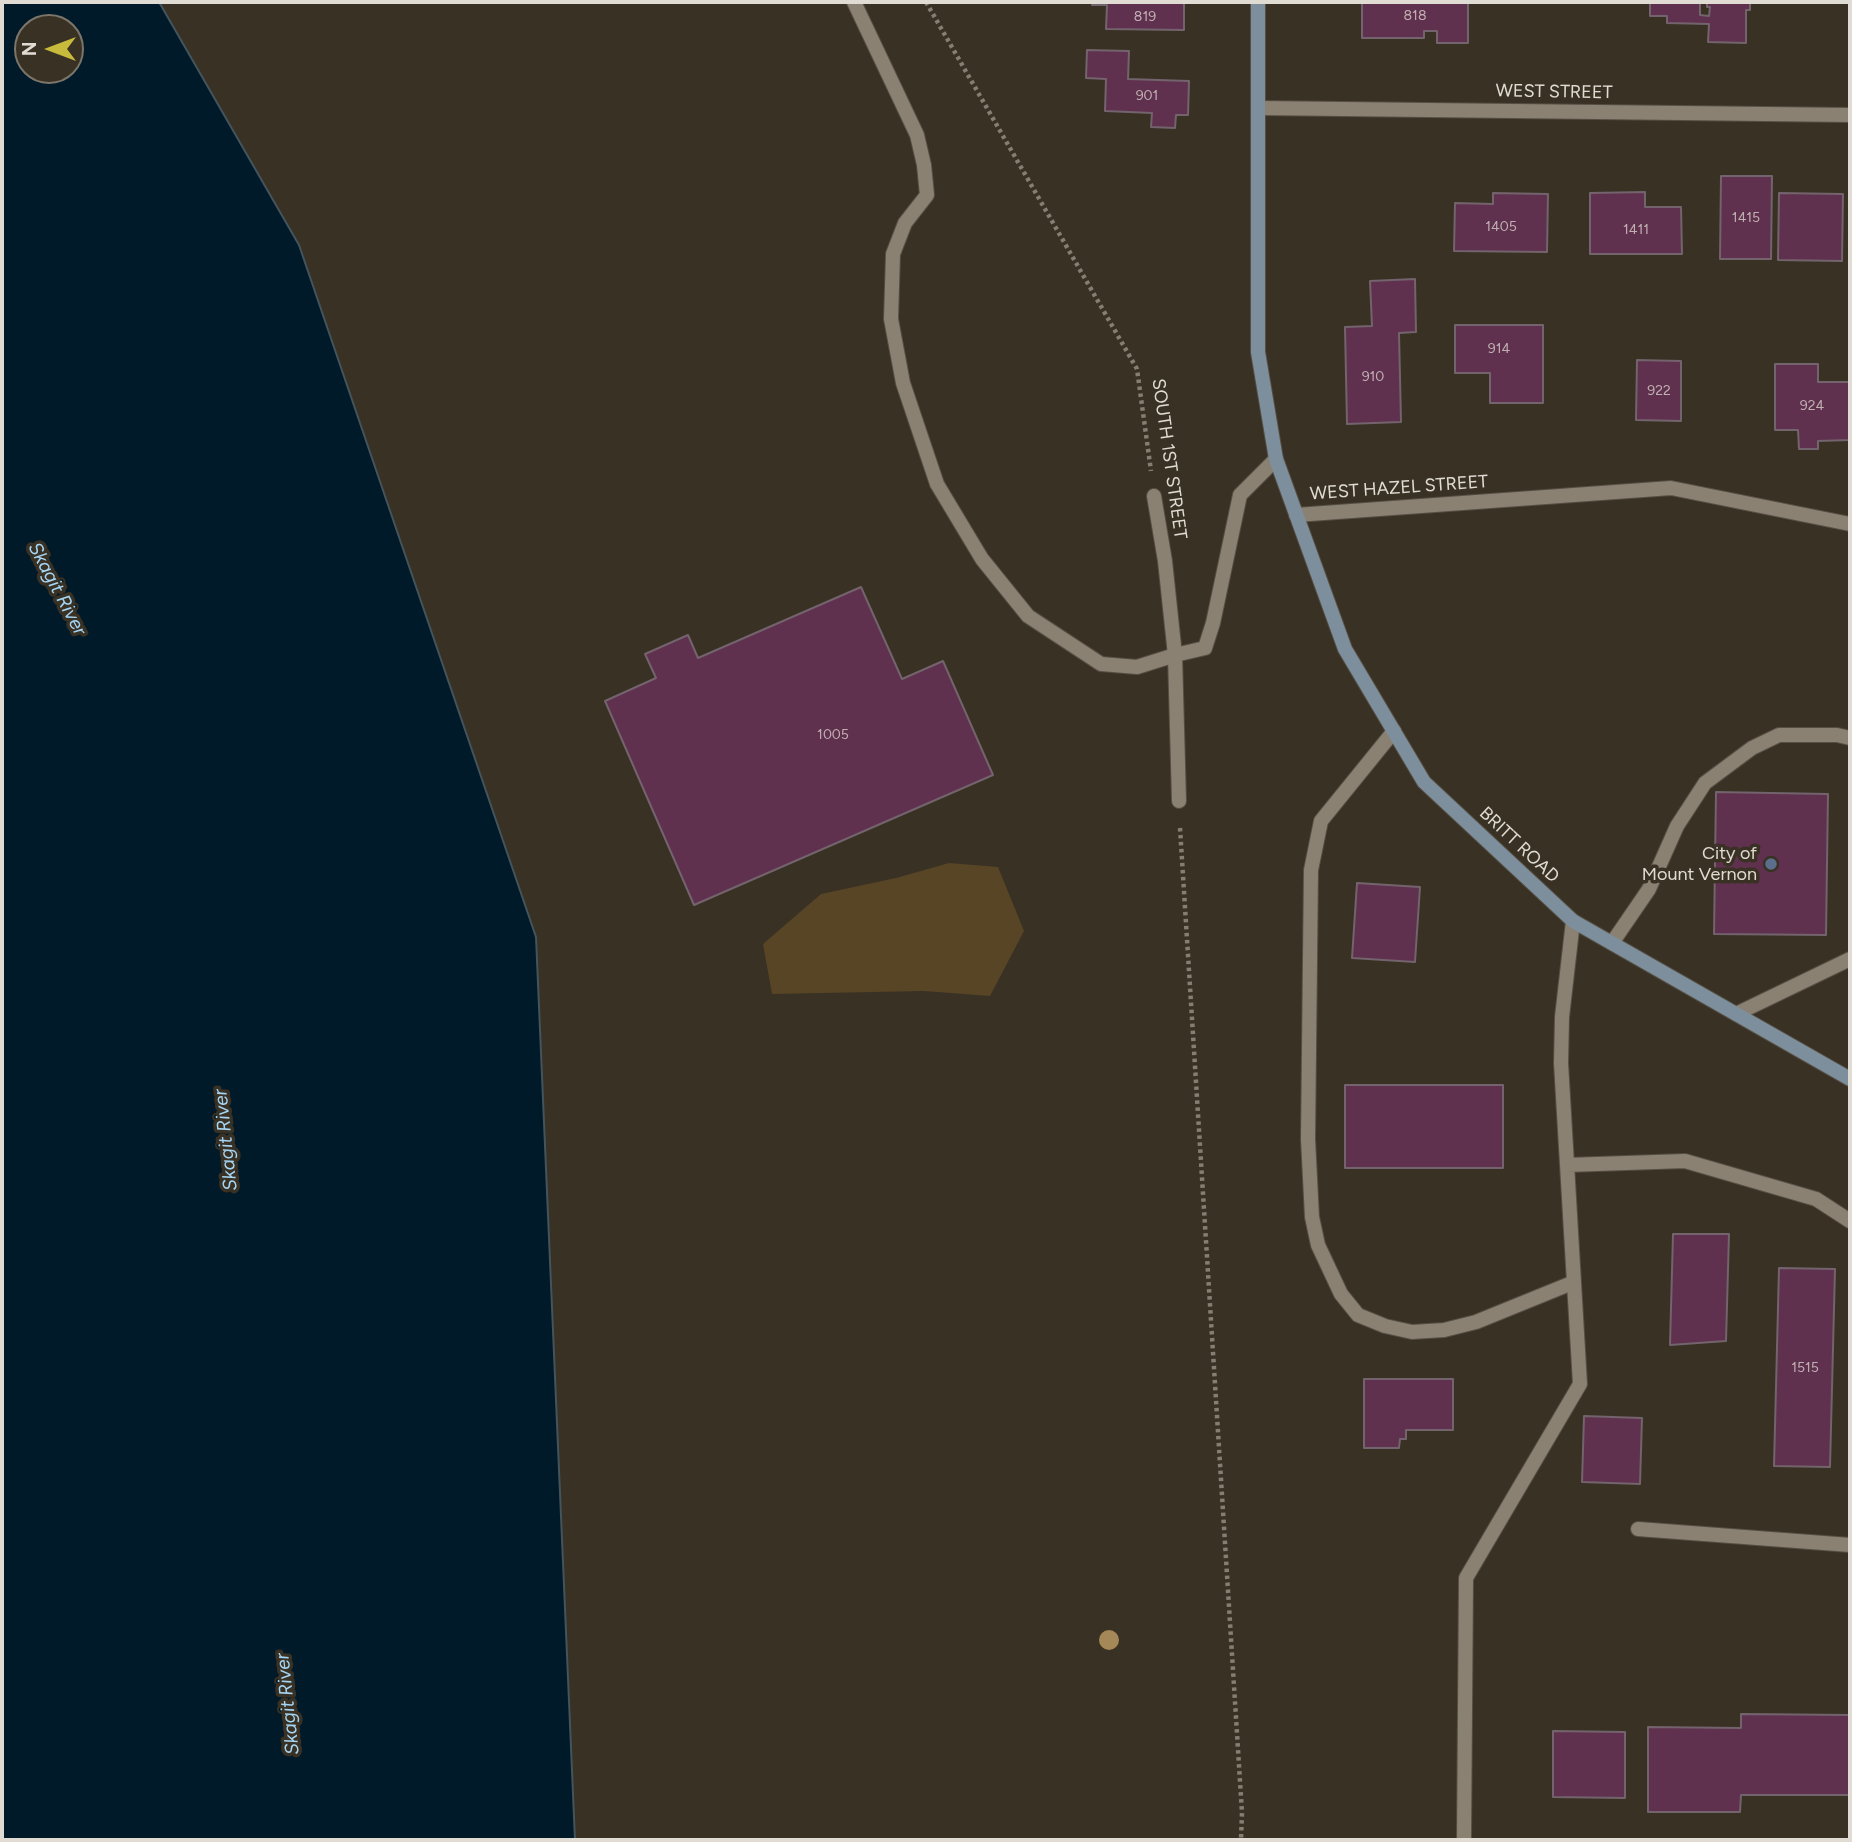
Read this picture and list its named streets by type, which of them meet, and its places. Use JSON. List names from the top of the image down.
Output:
{
  "streets": {
    "street": [
      "WEST STREET",
      "SOUTH 1ST STREET",
      "WEST HAZEL STREET",
      "BRITT ROAD"
    ]
  },
  "crossings": [
    ["WEST STREET", "WEST HAZEL STREET"],
    ["WEST HAZEL STREET", "BRITT ROAD"]
  ],
  "water": ["Skagit River"],
  "places": ["City of Mount Vernon"],
  "house_numbers": [
    "818",
    "819",
    "901",
    "1415",
    "1405",
    "1411",
    "914",
    "910",
    "922",
    "924",
    "1005",
    "1515"
  ],
  "north": "left"
}
